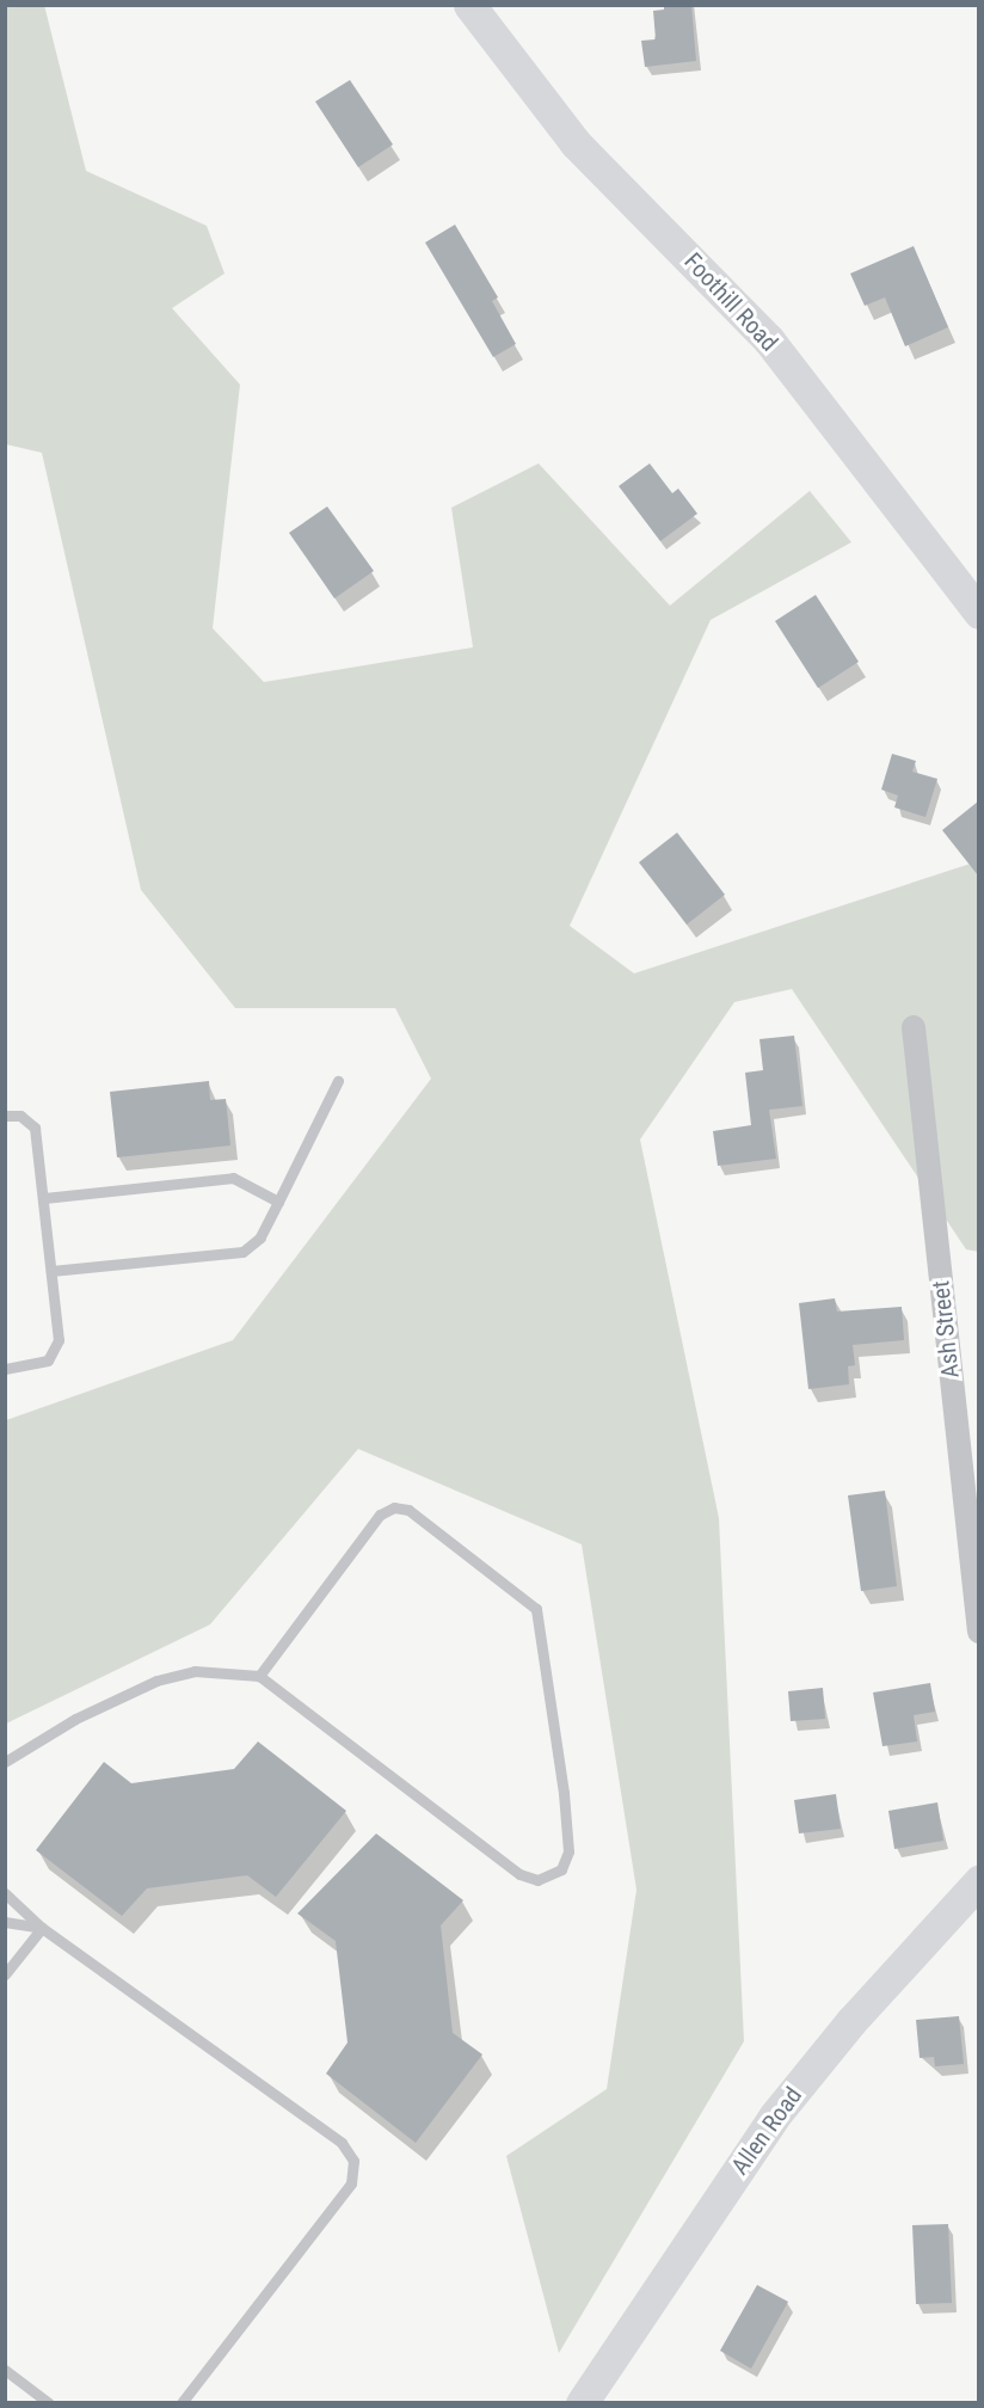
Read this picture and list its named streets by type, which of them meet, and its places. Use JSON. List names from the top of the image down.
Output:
{
  "streets": {
    "street": ["Foothill Road", "Ash Street", "Allen Road"]
  }
}
